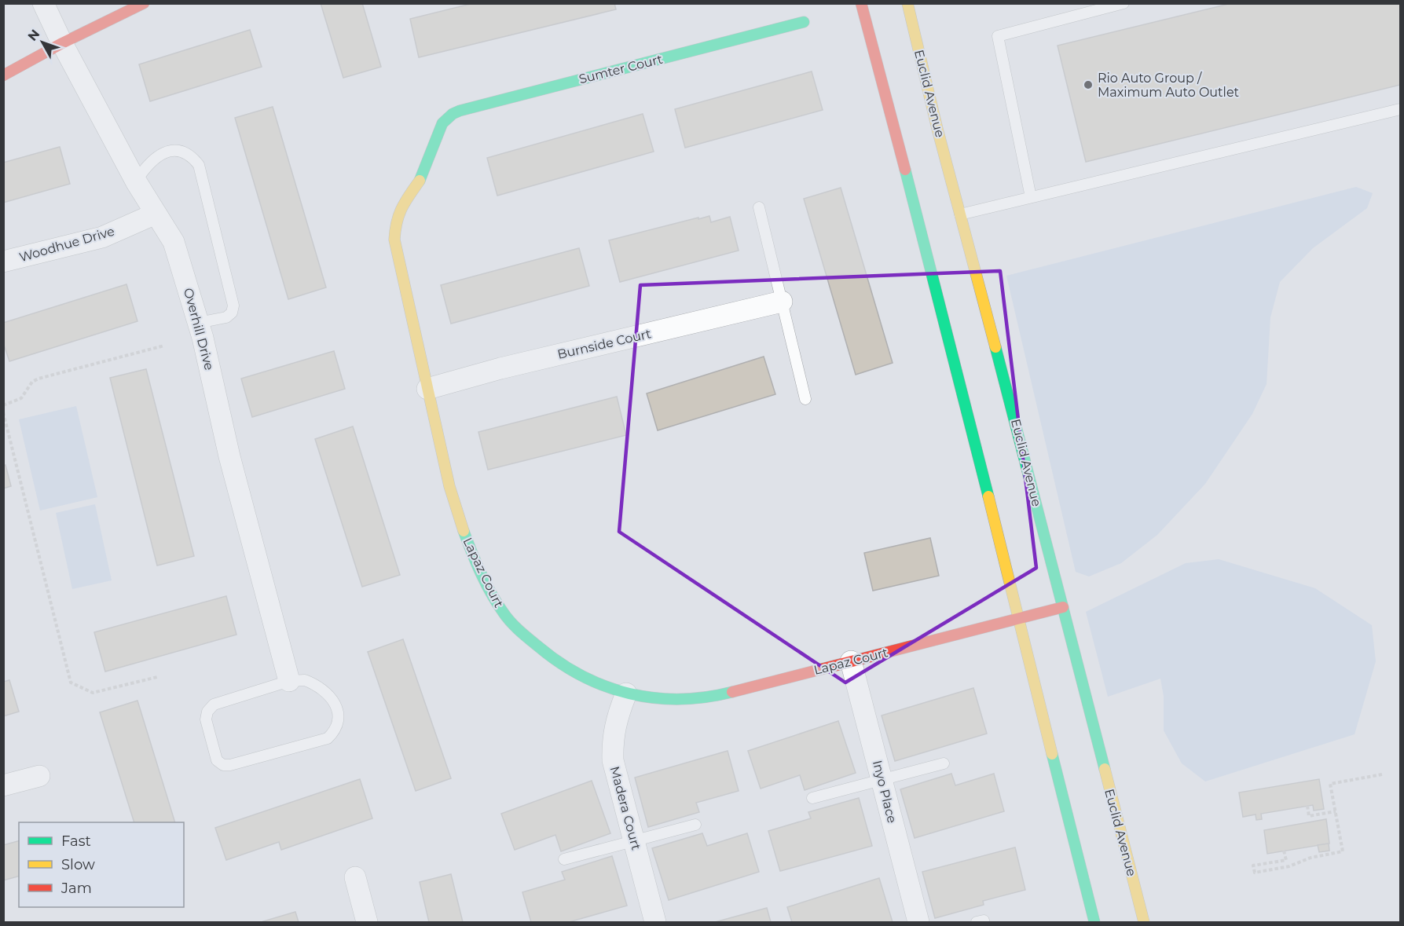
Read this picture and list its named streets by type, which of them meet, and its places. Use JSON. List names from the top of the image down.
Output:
{
  "streets": {
    "main road": ["Sumter Court", "Euclid Avenue", "Lapaz Court"],
    "street": [
      "Woodhue Drive",
      "Overhill Drive",
      "Burnside Court",
      "Inyo Place",
      "Madera Court"
    ]
  },
  "crossings": [
    ["Sumter Court", "Lapaz Court"],
    ["Euclid Avenue", "Lapaz Court"],
    ["Woodhue Drive", "Overhill Drive"],
    ["Burnside Court", "Lapaz Court"],
    ["Lapaz Court", "Inyo Place"],
    ["Lapaz Court", "Madera Court"]
  ],
  "places": ["Rio Auto Group / Maximum Auto Outlet"],
  "legend": ["Fast", "Slow", "Jam"],
  "north": "top left"
}
